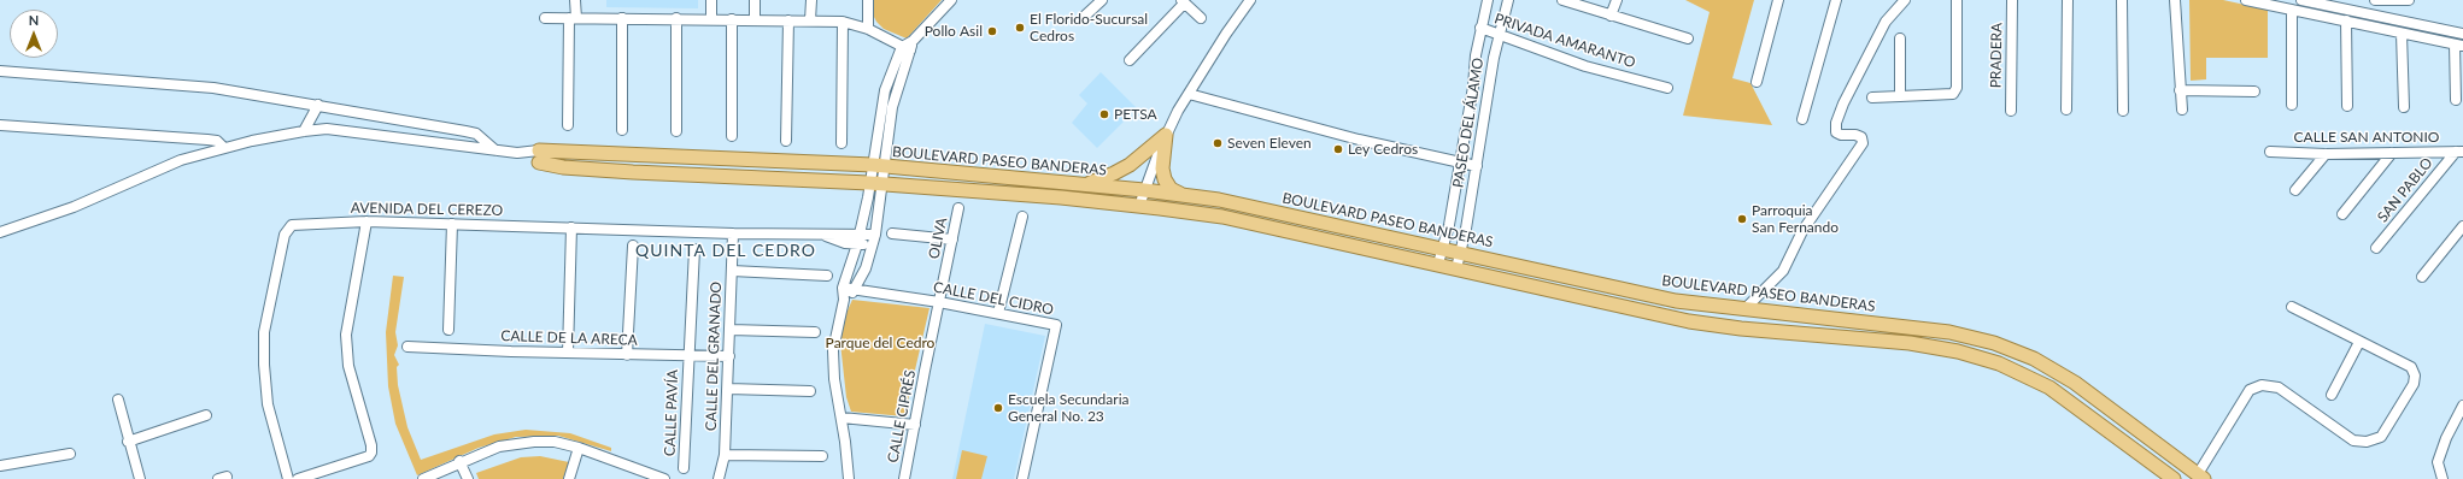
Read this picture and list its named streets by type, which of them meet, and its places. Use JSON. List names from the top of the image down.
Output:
{
  "streets": {
    "main road": ["BOULEVARD PASEO BANDERAS"],
    "street": [
      "PRIVADA AMARANTO",
      "PRADERA",
      "PASEO DEL ÁLAMO",
      "CALLE SAN ANTONIO",
      "SAN PABLO",
      "AVENIDA DEL CEREZO",
      "OLIVA",
      "CALLE DEL CIDRO",
      "CALLE DE LA ARECA",
      "CALLE DEL GRANADO",
      "CALLE PAVÍA",
      "CALLE CIPRÉS"
    ]
  },
  "crossings": [
    ["PRIVADA AMARANTO", "PASEO DEL ÁLAMO"],
    ["PASEO DEL ÁLAMO", "BOULEVARD PASEO BANDERAS"],
    ["CALLE SAN ANTONIO", "SAN PABLO"],
    ["AVENIDA DEL CEREZO", "CALLE DEL GRANADO"],
    ["OLIVA", "CALLE DEL CIDRO"],
    ["OLIVA", "CALLE CIPRÉS"],
    ["CALLE DEL CIDRO", "CALLE CIPRÉS"],
    ["CALLE DE LA ARECA", "CALLE DEL GRANADO"],
    ["CALLE DE LA ARECA", "CALLE PAVÍA"]
  ],
  "districts": ["QUINTA DEL CEDRO"],
  "parks": ["Parque del Cedro"],
  "places": [
    "El Florido-Sucursal Cedros",
    "Pollo Asil",
    "PETSA",
    "Seven Eleven",
    "Ley Cedros",
    "Parroquia San Fernando",
    "Escuela Secundaria General No. 23"
  ],
  "north": "top"
}
